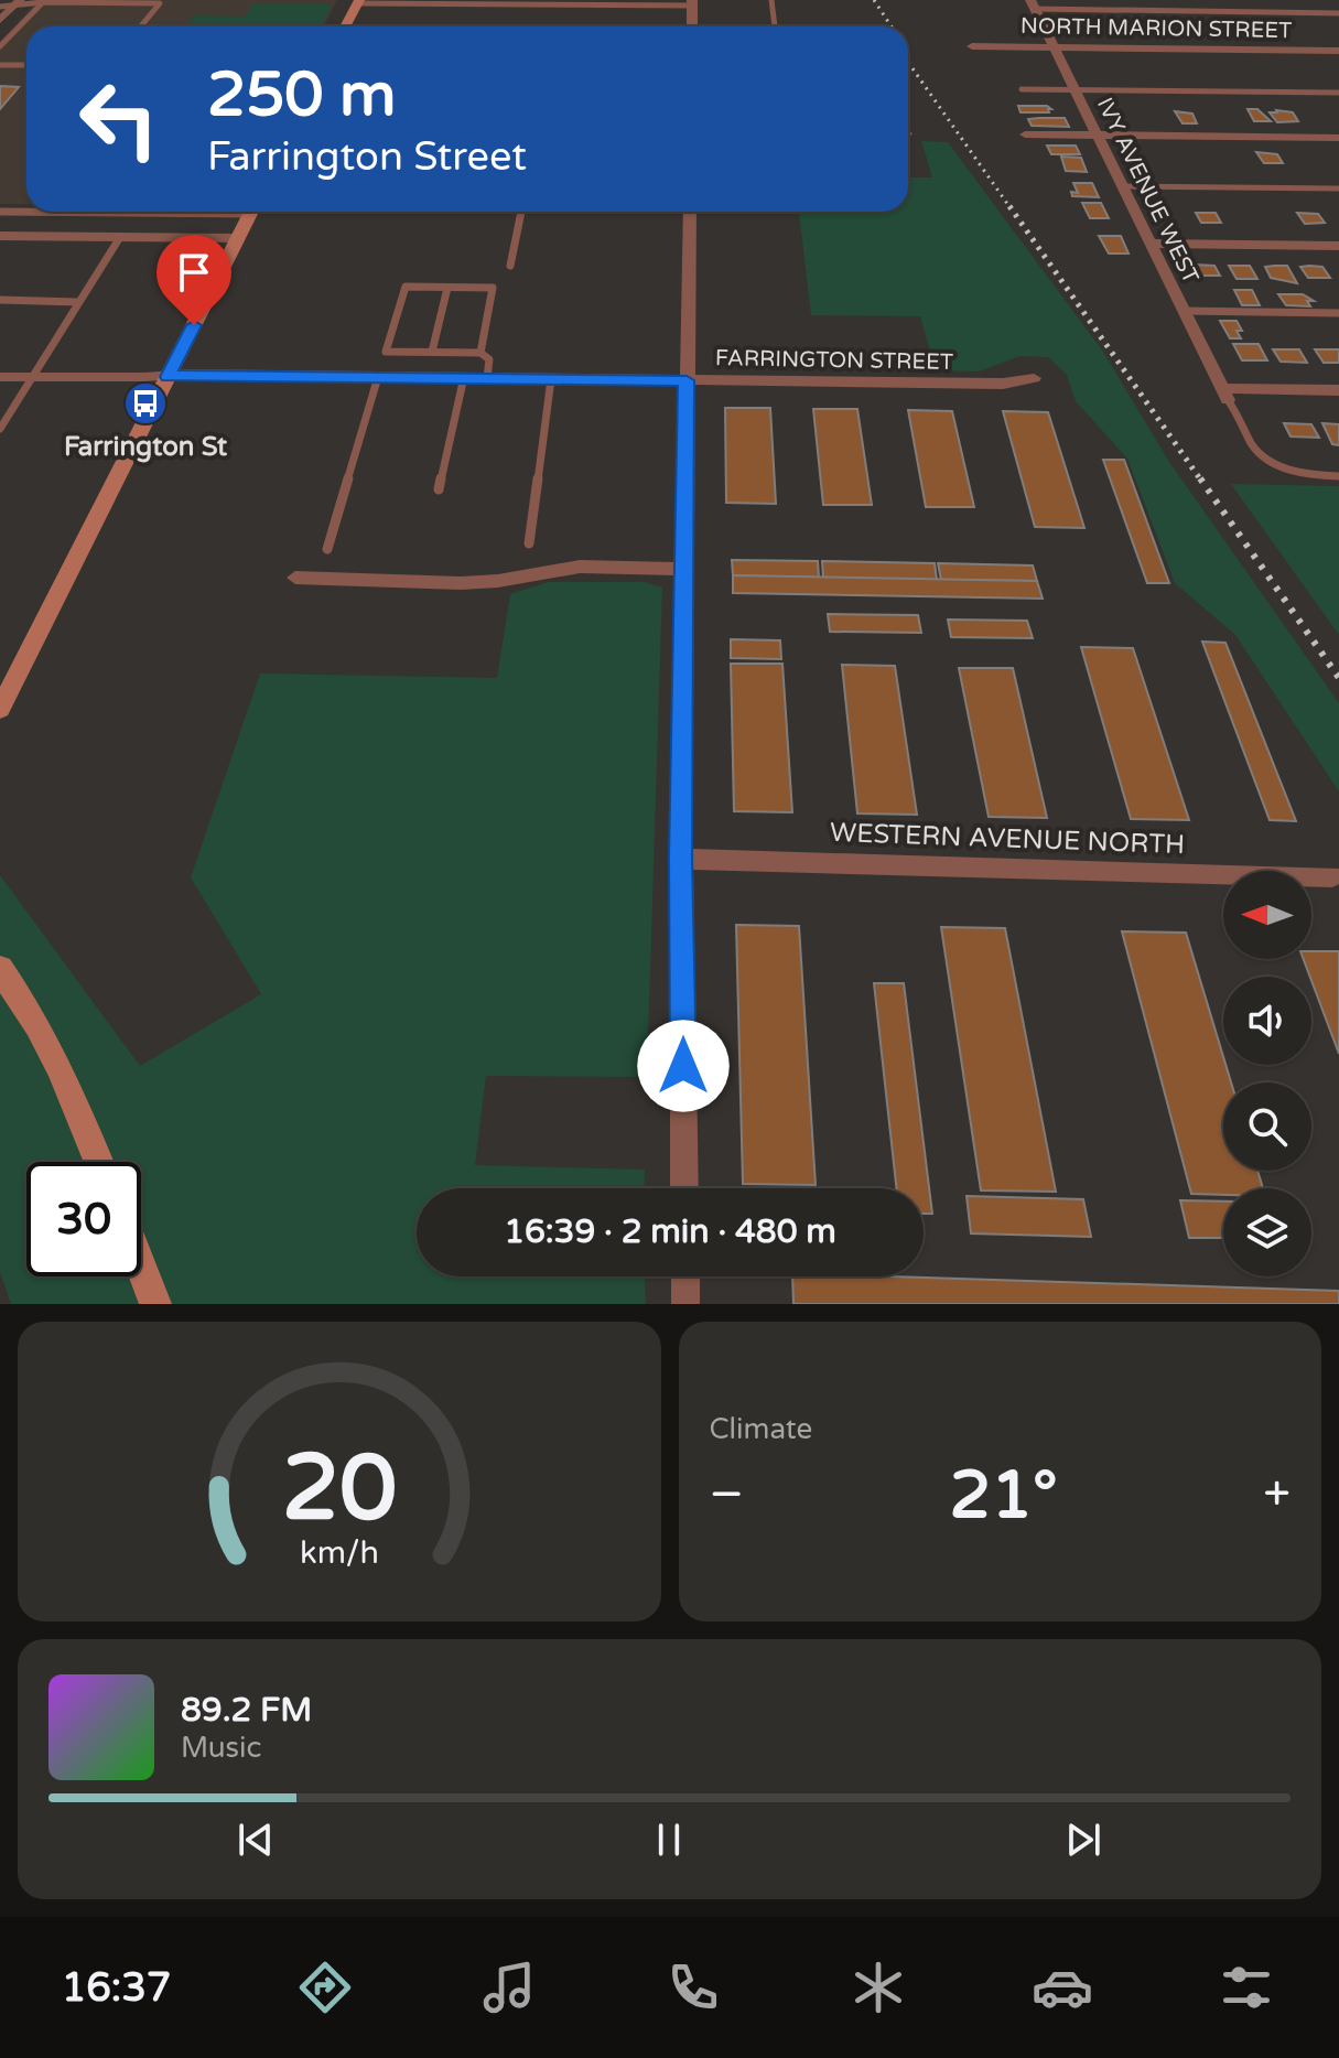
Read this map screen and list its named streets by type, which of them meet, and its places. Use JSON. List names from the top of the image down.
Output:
{
  "streets": {
    "street": [
      "NORTH MARION STREET",
      "IVY AVENUE WEST",
      "FARRINGTON STREET",
      "WESTERN AVENUE NORTH"
    ]
  },
  "crossings": [
    ["NORTH MARION STREET", "IVY AVENUE WEST"]
  ],
  "places": {
    "bus stop": ["Farrington St"]
  },
  "north": "left",
  "page": {
    "turn": ["250 m", "Farrington Street"],
    "limit": "30",
    "trip": "16:39 · 2 min · 480 m",
    "tile": "Climate",
    "heat": ["−", "21°", "+"],
    "song": ["89.2 FM", "Music"],
    "tabs": "16:37",
    "gauge": ["20", "km/h"]
  }
}
